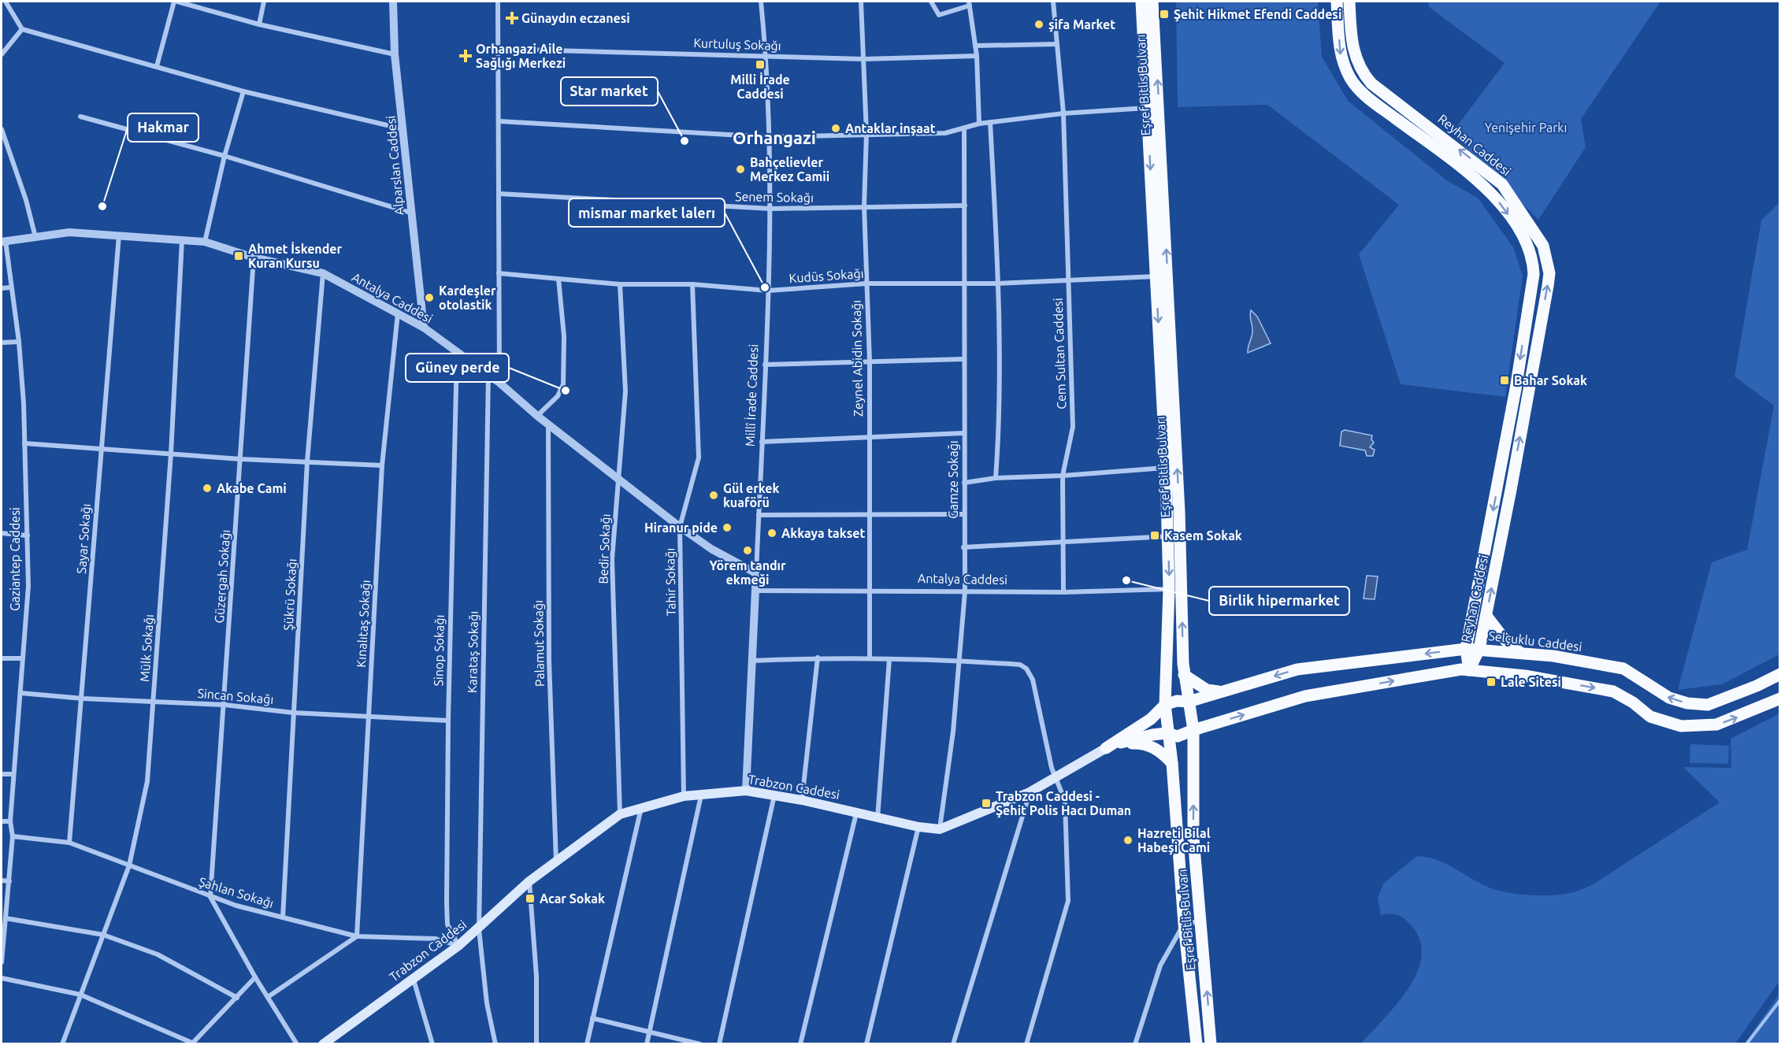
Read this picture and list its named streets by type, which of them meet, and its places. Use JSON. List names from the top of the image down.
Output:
{
  "streets": {
    "main road": [
      "Eşref Bitlis Bulvarı",
      "Reyhan Caddesi",
      "Selçuklu Caddesi",
      "Trabzon Caddesi"
    ],
    "street": [
      "Kurtuluş Sokağı",
      "Alparslan Caddesi",
      "Senem Sokağı",
      "Kudüs Sokağı",
      "Antalya Caddesi",
      "Cem Sultan Caddesi",
      "Zeynel Abidin Sokağı",
      "Millî İrade Caddesi",
      "Gamze Sokağı",
      "Sayar Sokağı",
      "Bedir Sokağı",
      "Gaziantep Caddesi",
      "Güzergah Sokağı",
      "Tahir Sokağı",
      "Şükrü Sokağı",
      "Kınalıtaş Sokağı",
      "Palamut Sokağı",
      "Mülk Sokağı",
      "Sinop Sokağı",
      "Karataş Sokağı",
      "Sincan Sokağı",
      "Şahlan Sokağı"
    ]
  },
  "crossings": [
    ["Kurtuluş Sokağı", "Zeynel Abidin Sokağı"],
    ["Kurtuluş Sokağı", "Millî İrade Caddesi"],
    ["Eşref Bitlis Bulvarı", "Kudüs Sokağı"],
    ["Eşref Bitlis Bulvarı", "Antalya Caddesi"],
    ["Eşref Bitlis Bulvarı", "Selçuklu Caddesi"],
    ["Eşref Bitlis Bulvarı", "Trabzon Caddesi"],
    ["Reyhan Caddesi", "Selçuklu Caddesi"],
    ["Alparslan Caddesi", "Antalya Caddesi"],
    ["Senem Sokağı", "Zeynel Abidin Sokağı"],
    ["Senem Sokağı", "Millî İrade Caddesi"],
    ["Senem Sokağı", "Gamze Sokağı"],
    ["Kudüs Sokağı", "Cem Sultan Caddesi"],
    ["Kudüs Sokağı", "Zeynel Abidin Sokağı"],
    ["Kudüs Sokağı", "Millî İrade Caddesi"],
    ["Kudüs Sokağı", "Gamze Sokağı"],
    ["Kudüs Sokağı", "Bedir Sokağı"],
    ["Kudüs Sokağı", "Tahir Sokağı"],
    ["Antalya Caddesi", "Cem Sultan Caddesi"],
    ["Antalya Caddesi", "Zeynel Abidin Sokağı"],
    ["Antalya Caddesi", "Millî İrade Caddesi"],
    ["Antalya Caddesi", "Gamze Sokağı"],
    ["Antalya Caddesi", "Sayar Sokağı"],
    ["Antalya Caddesi", "Bedir Sokağı"],
    ["Antalya Caddesi", "Gaziantep Caddesi"],
    ["Antalya Caddesi", "Güzergah Sokağı"],
    ["Antalya Caddesi", "Tahir Sokağı"],
    ["Antalya Caddesi", "Şükrü Sokağı"],
    ["Antalya Caddesi", "Kınalıtaş Sokağı"],
    ["Antalya Caddesi", "Palamut Sokağı"],
    ["Antalya Caddesi", "Mülk Sokağı"],
    ["Antalya Caddesi", "Sinop Sokağı"],
    ["Antalya Caddesi", "Karataş Sokağı"],
    ["Millî İrade Caddesi", "Trabzon Caddesi"],
    ["Gamze Sokağı", "Trabzon Caddesi"],
    ["Sayar Sokağı", "Sincan Sokağı"],
    ["Sayar Sokağı", "Şahlan Sokağı"],
    ["Bedir Sokağı", "Trabzon Caddesi"],
    ["Gaziantep Caddesi", "Sincan Sokağı"],
    ["Gaziantep Caddesi", "Şahlan Sokağı"],
    ["Güzergah Sokağı", "Sincan Sokağı"],
    ["Güzergah Sokağı", "Şahlan Sokağı"],
    ["Tahir Sokağı", "Trabzon Caddesi"],
    ["Şükrü Sokağı", "Sincan Sokağı"],
    ["Şükrü Sokağı", "Şahlan Sokağı"],
    ["Kınalıtaş Sokağı", "Sincan Sokağı"],
    ["Kınalıtaş Sokağı", "Şahlan Sokağı"],
    ["Selçuklu Caddesi", "Trabzon Caddesi"],
    ["Palamut Sokağı", "Trabzon Caddesi"],
    ["Mülk Sokağı", "Sincan Sokağı"],
    ["Mülk Sokağı", "Şahlan Sokağı"],
    ["Sinop Sokağı", "Sincan Sokağı"],
    ["Sinop Sokağı", "Trabzon Caddesi"],
    ["Sinop Sokağı", "Şahlan Sokağı"],
    ["Karataş Sokağı", "Trabzon Caddesi"],
    ["Trabzon Caddesi", "Şahlan Sokağı"]
  ],
  "districts": ["Orhangazi"],
  "parks": ["Yenişehir Parkı"],
  "places": {
    "transit": [
      "Şehit Hikmet Efendi Caddesi",
      "Milli İrade Caddesi",
      "Ahmet İskender Kuran Kursu",
      "Bahar Sokak",
      "Kasem Sokak",
      "Lale Sitesi",
      "Trabzon Caddesi - Şehit Polis Hacı Duman",
      "Acar Sokak"
    ],
    "health": ["Günaydın eczanesi", "Orhangazi Aile Sağlığı Merkezi"],
    "other": [
      "şifa Market",
      "Antaklar inşaat",
      "Star market",
      "Bahçelievler Merkez Camii",
      "Hakmar",
      "mismar market lalerı",
      "Kardeşler otolastik",
      "Güney perde",
      "Akabe Cami",
      "Gül erkek kuaförü",
      "Hiranur pide",
      "Akkaya takset",
      "Yörem tandır ekmeği",
      "Birlik hipermarket",
      "Hazreti Bilal Habeşi Cami"
    ]
  }
}
